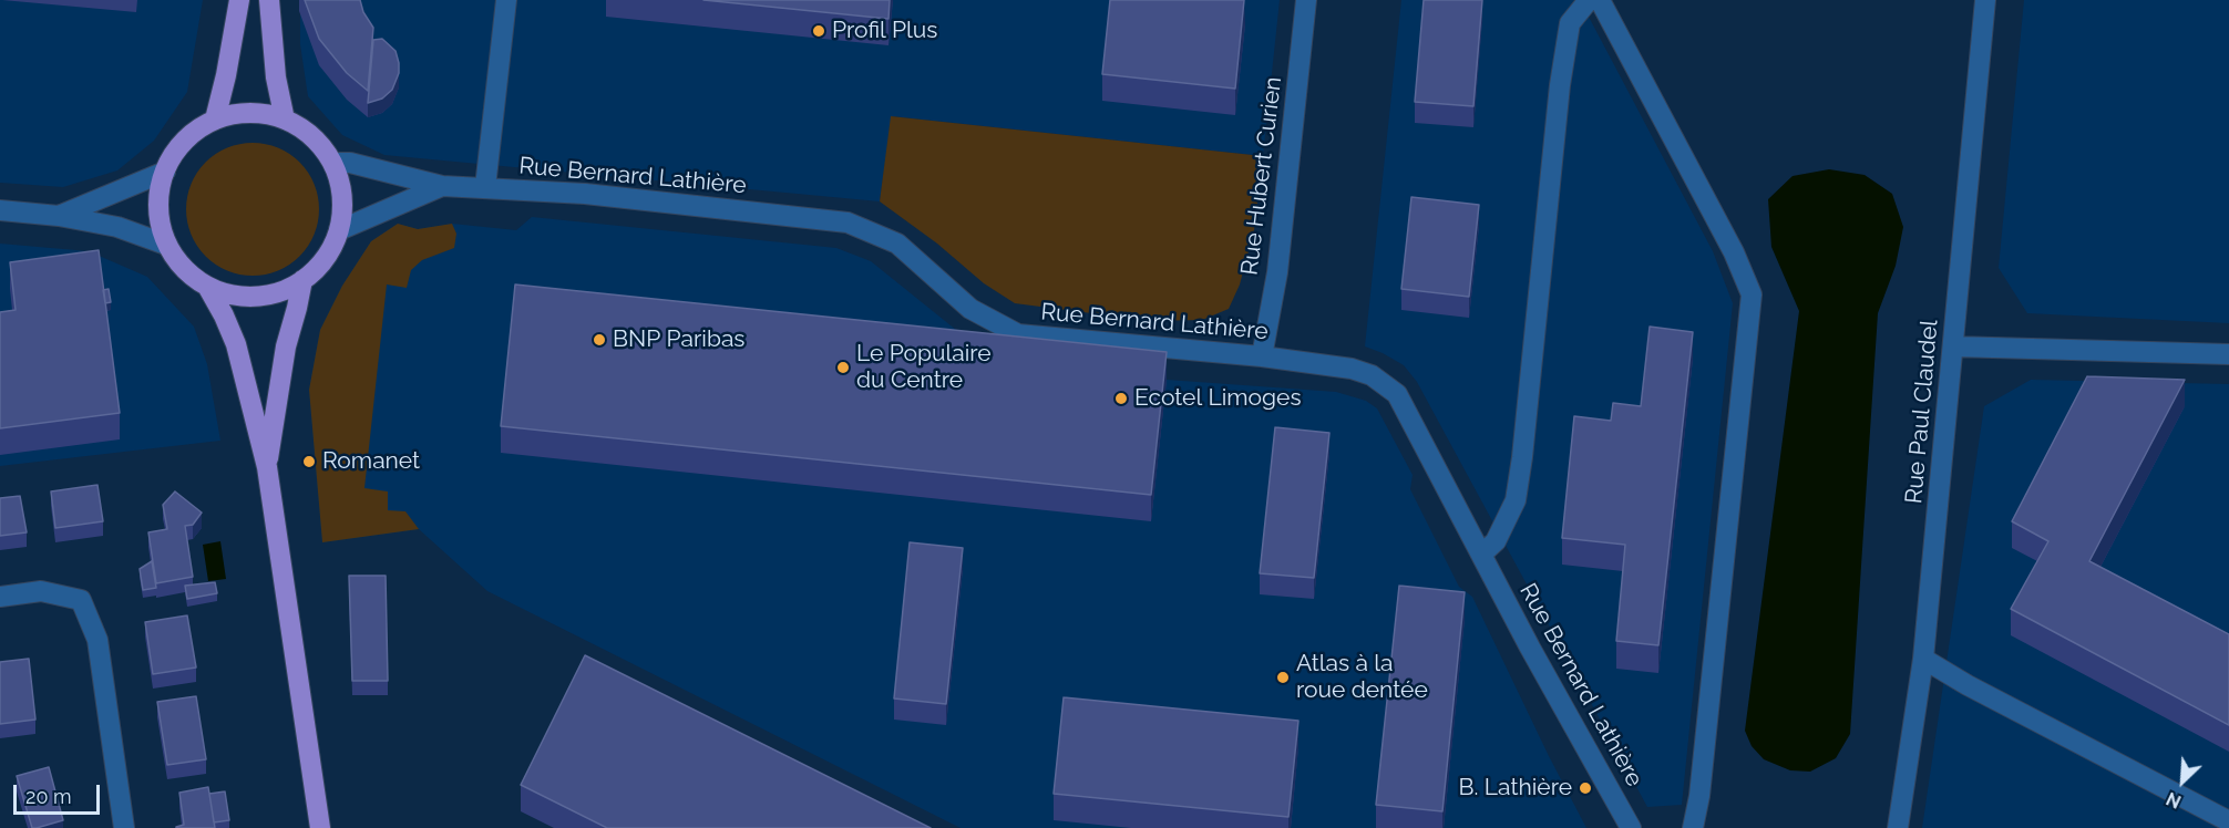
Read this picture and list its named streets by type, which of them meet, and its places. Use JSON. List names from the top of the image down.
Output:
{
  "streets": {
    "street": ["Rue Bernard Lathière", "Rue Hubert Curien", "Rue Paul Claudel"]
  },
  "crossings": [
    ["Rue Bernard Lathière", "Rue Hubert Curien"]
  ],
  "places": [
    "Profil Plus",
    "BNP Paribas",
    "Le Populaire du Centre",
    "Ecotel Limoges",
    "Romanet",
    "Atlas à la roue dentée",
    "B. Lathière"
  ],
  "scale_bar": "20 m",
  "north": "bottom left"
}
